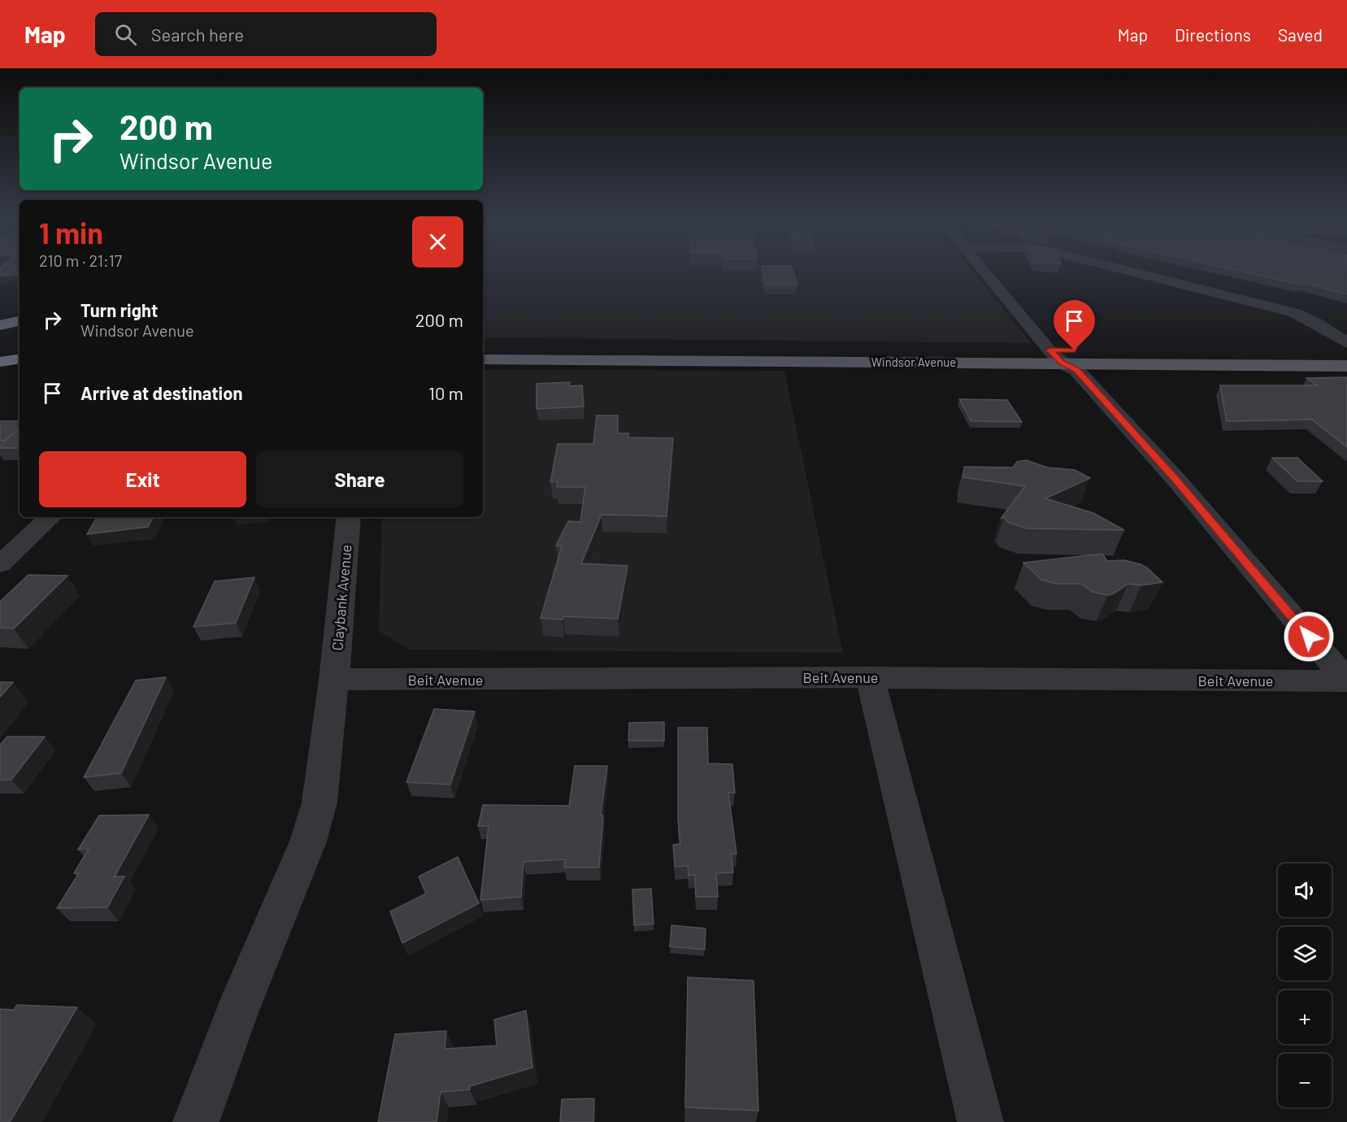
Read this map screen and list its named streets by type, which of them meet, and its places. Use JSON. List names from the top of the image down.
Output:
{
  "streets": {
    "main road": ["Windsor Avenue"],
    "street": ["Claybank Avenue", "Beit Avenue"]
  },
  "crossings": [
    ["Claybank Avenue", "Beit Avenue"]
  ],
  "page": {
    "header": "Map",
    "search": "Search here",
    "nav": ["Map", "Directions", "Saved"],
    "turn": ["200 m", "Windsor Avenue"],
    "heading": ["1 min", "210 m · 21:17"],
    "list": [
      {
        "name": "Turn right",
        "note": "Windsor Avenue",
        "value": "200 m"
      },
      {
        "name": "Arrive at destination",
        "value": "10 m"
      }
    ],
    "buttons": ["Exit", "Share"],
    "map_buttons": ["+", "−"]
  }
}
